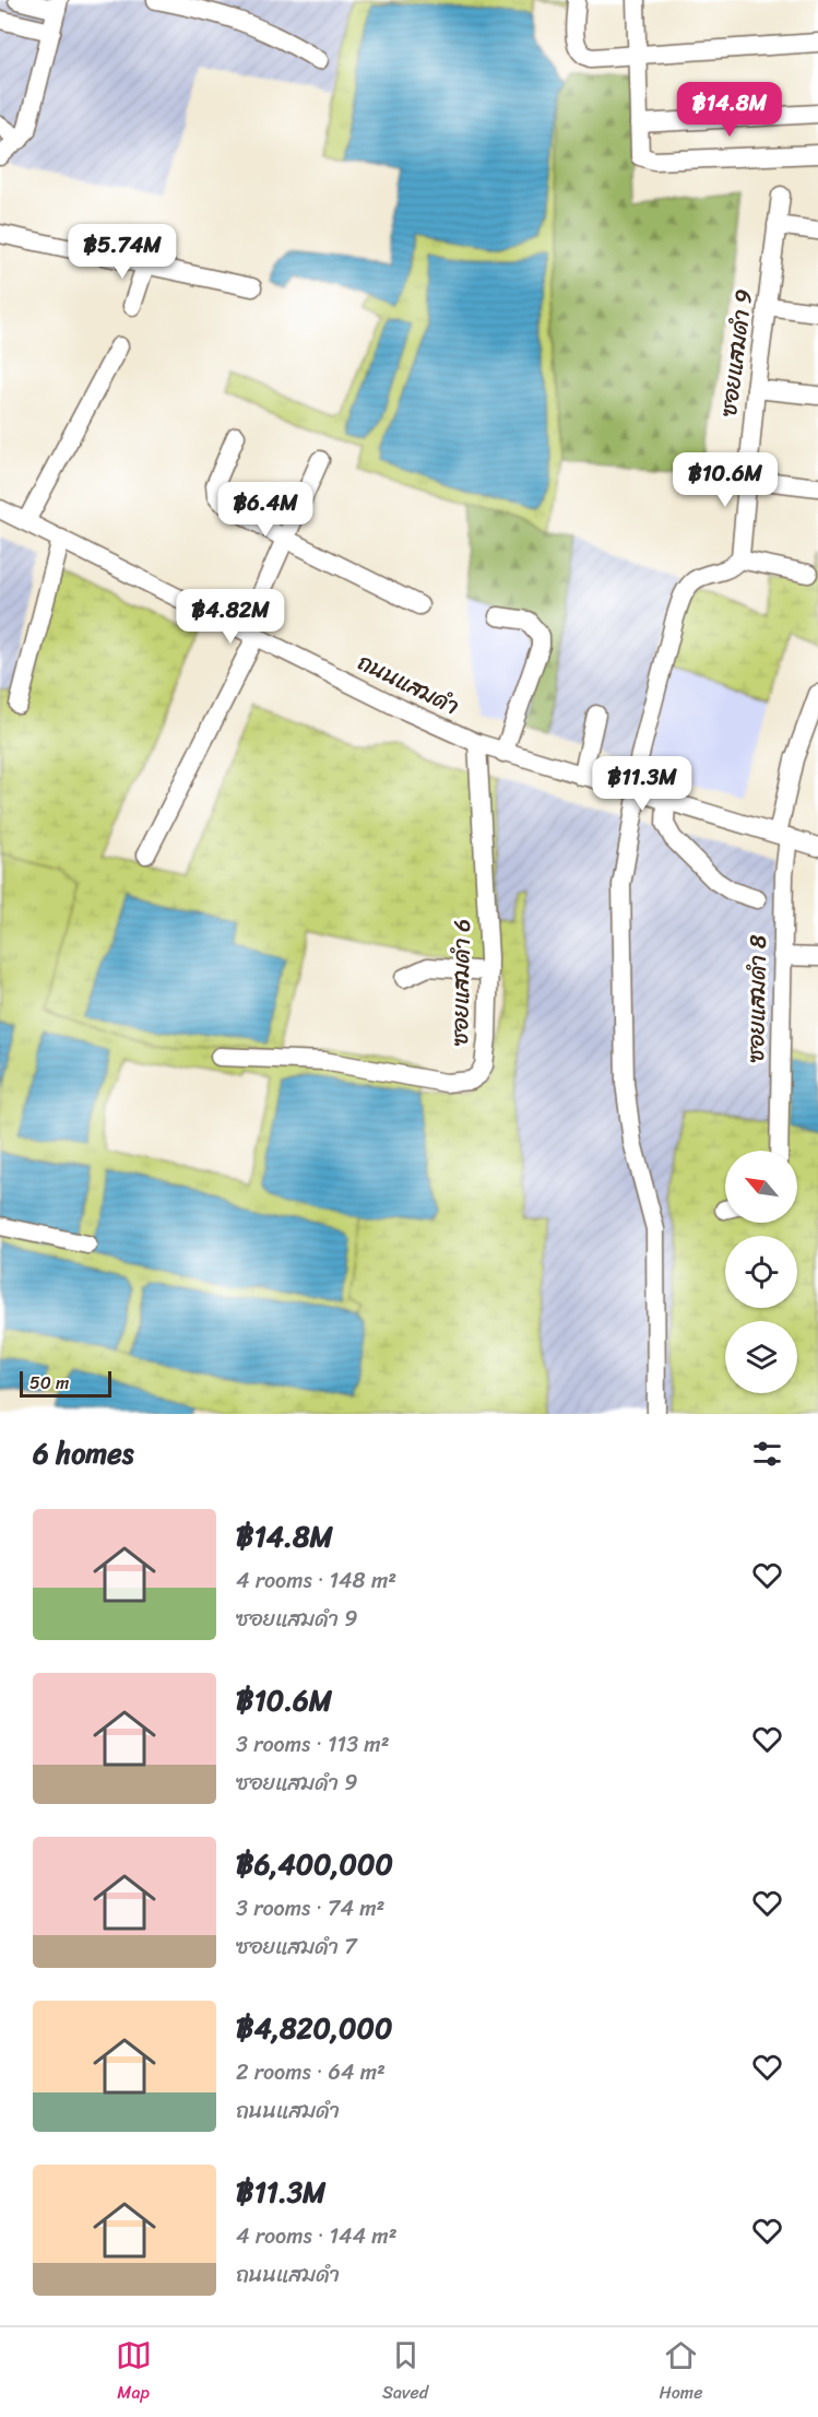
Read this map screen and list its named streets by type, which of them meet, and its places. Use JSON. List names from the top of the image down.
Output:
{
  "streets": {
    "street": [
      "ซอยแสมดำ 9",
      "ถนนแสมดำ",
      "ซอยแสมดำ 6",
      "ซอยแสมดำ 8"
    ]
  },
  "crossings": [
    ["ถนนแสมดำ", "ซอยแสมดำ 6"],
    ["ถนนแสมดำ", "ซอยแสมดำ 8"]
  ],
  "scale_bar": "50 m",
  "north": "top left",
  "page": {
    "price": [
      "฿14.8M",
      "฿5.74M",
      "฿10.6M",
      "฿6.4M",
      "฿4.82M",
      "฿11.3M"
    ],
    "scale": "50 m",
    "heading": "6 homes",
    "list": [
      {
        "name": "฿14.8M",
        "note": "4 rooms · 148 m² · ซอยแสมดำ 9"
      },
      {
        "name": "฿10.6M",
        "note": "3 rooms · 113 m² · ซอยแสมดำ 9"
      },
      {
        "name": "฿6,400,000",
        "note": "3 rooms · 74 m² · ซอยแสมดำ 7"
      },
      {
        "name": "฿4,820,000",
        "note": "2 rooms · 64 m² · ถนนแสมดำ"
      },
      {
        "name": "฿11.3M",
        "note": "4 rooms · 144 m² · ถนนแสมดำ"
      }
    ],
    "tabs": ["Map", "Saved", "Home"]
  }
}
